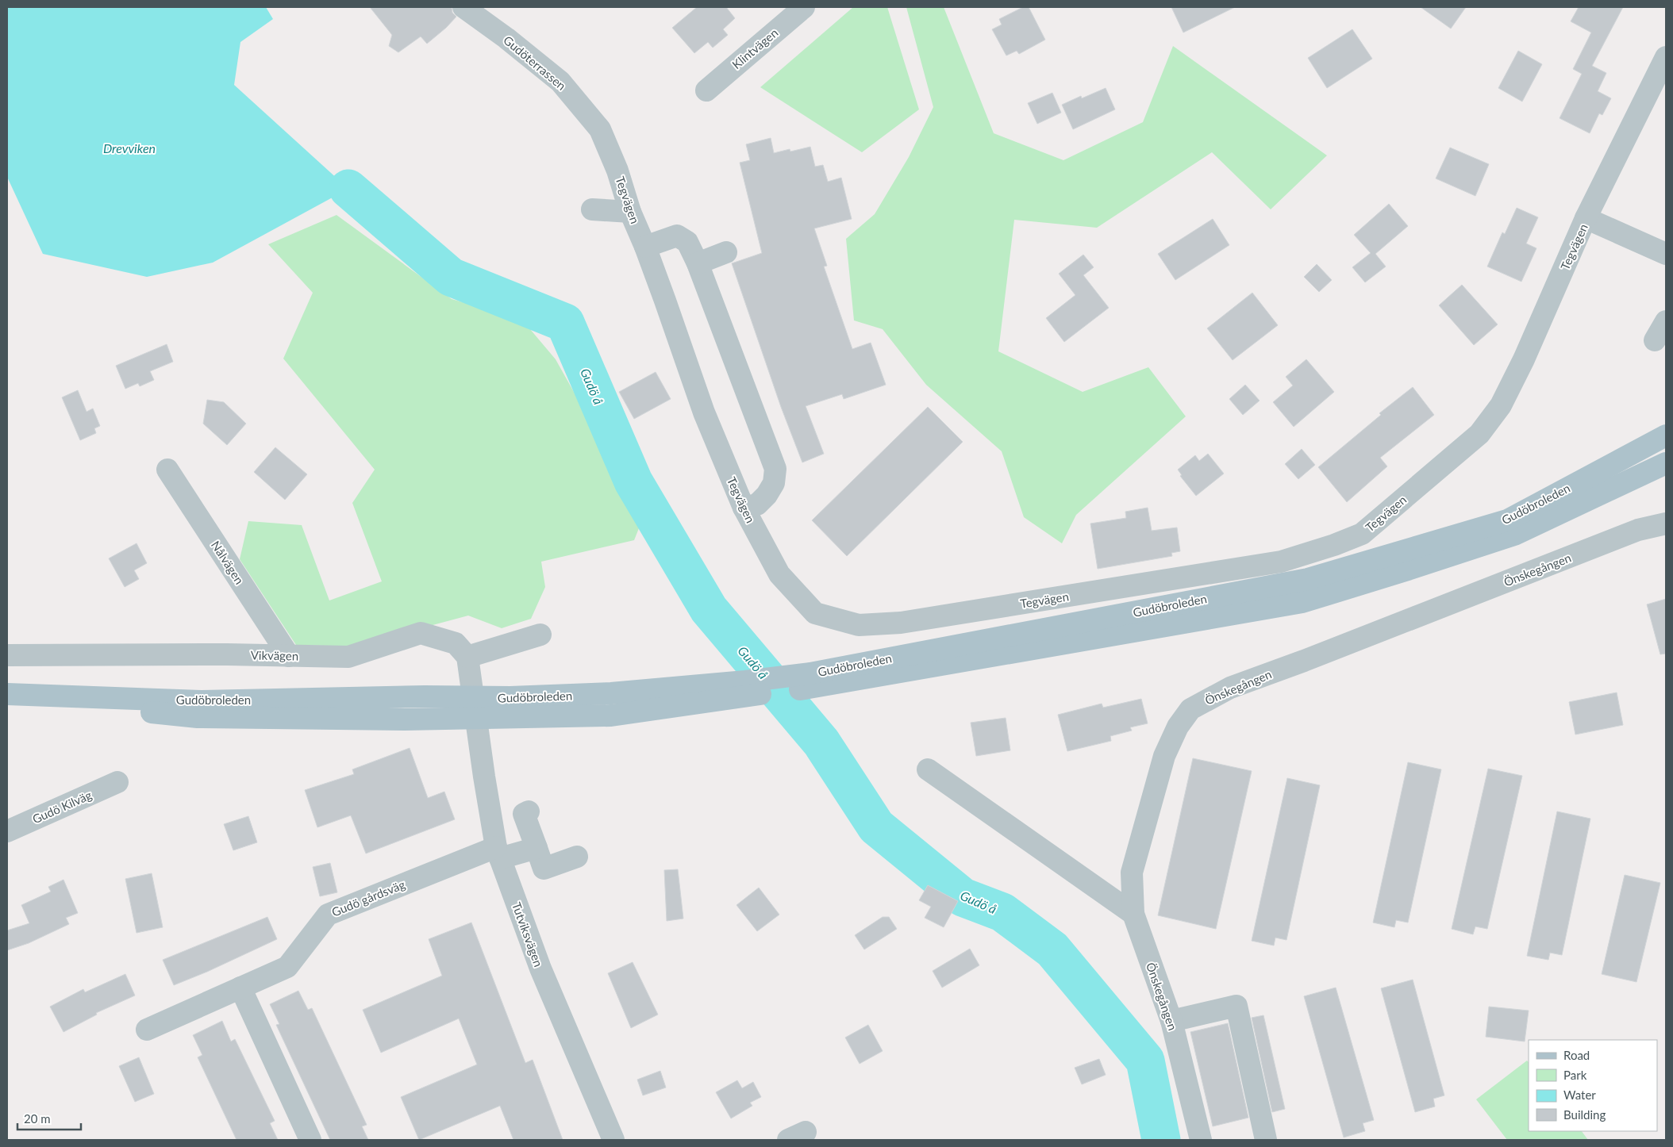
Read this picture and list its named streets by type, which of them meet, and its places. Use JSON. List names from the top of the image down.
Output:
{
  "streets": {
    "main road": ["Gudöbroleden"],
    "street": [
      "Klintvägen",
      "Gudöterrassen",
      "Tegvägen",
      "Nålvägen",
      "Önskegången",
      "Vikvägen",
      "Gudö Kilväg",
      "Gudö gårdsväg",
      "Tutviksvägen"
    ]
  },
  "crossings": [
    ["Gudöterrassen", "Tegvägen"],
    ["Gudöbroleden", "Tutviksvägen"],
    ["Nålvägen", "Vikvägen"],
    ["Gudö gårdsväg", "Tutviksvägen"]
  ],
  "water": ["Drevviken", "Gudö å"],
  "legend": [
    "Road",
    "Park",
    "Water",
    "Building"
  ],
  "scale_bar": "20 m"
}
